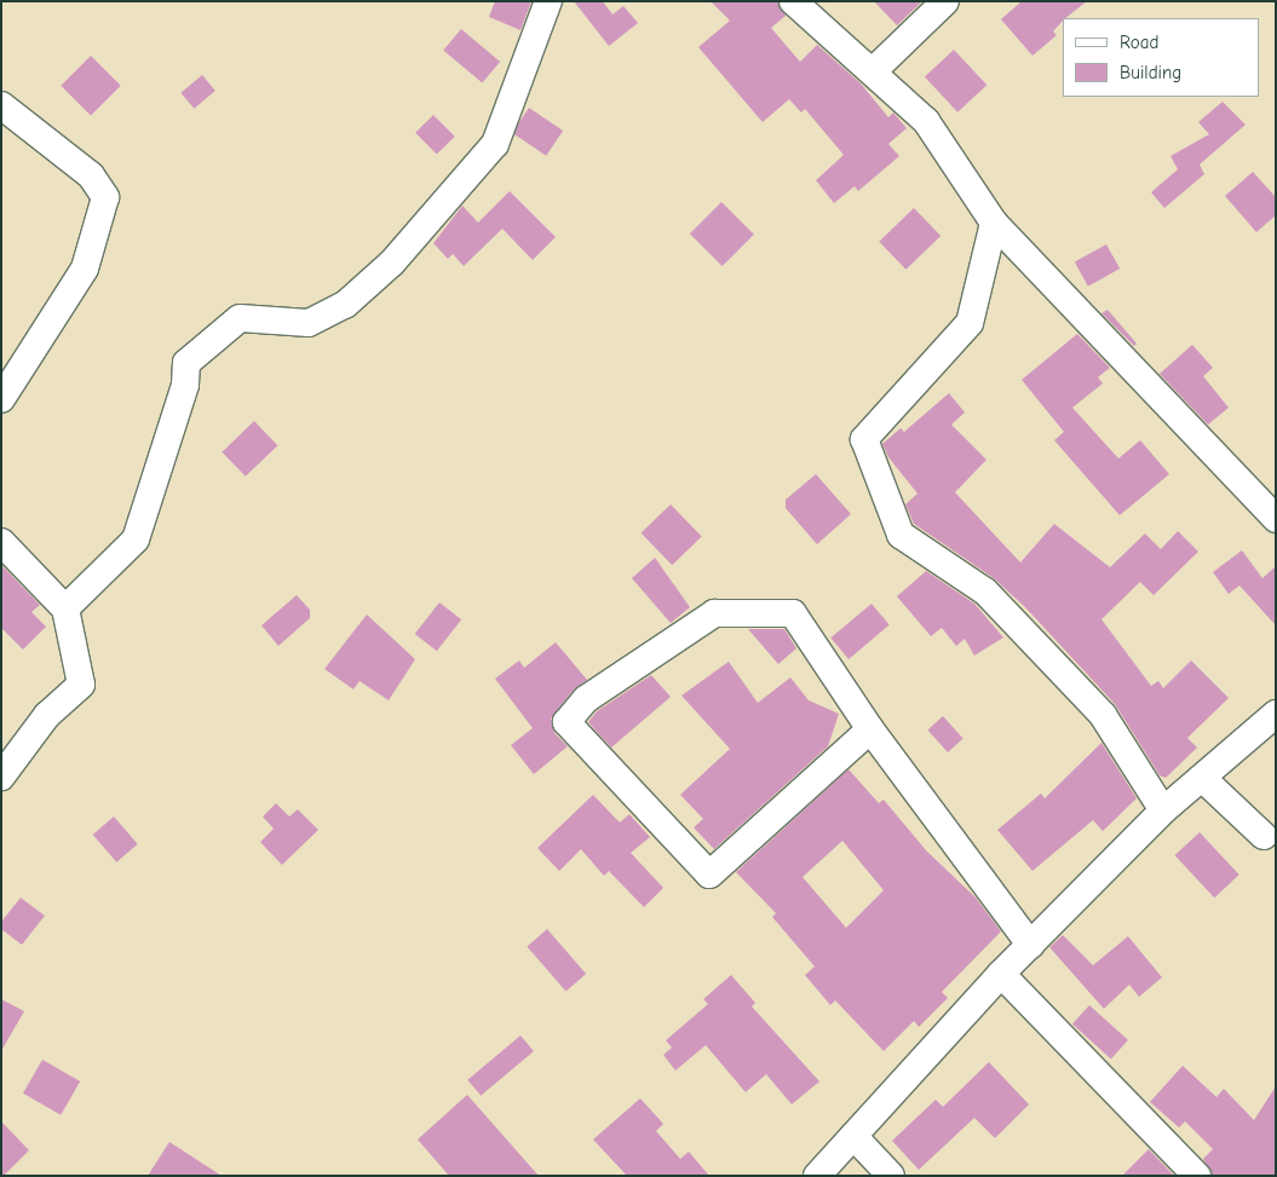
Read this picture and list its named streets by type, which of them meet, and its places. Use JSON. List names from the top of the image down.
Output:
{
  "legend": ["Road", "Building"]
}
